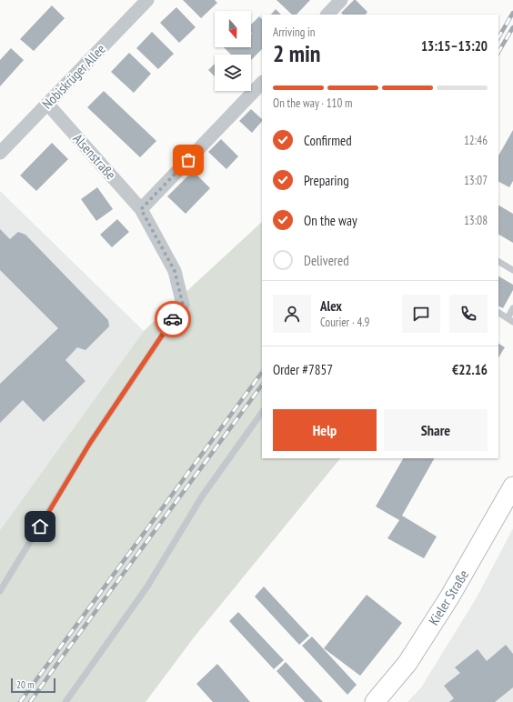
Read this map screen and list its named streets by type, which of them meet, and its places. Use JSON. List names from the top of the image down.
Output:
{
  "streets": {
    "main road": ["Kieler Straße"],
    "street": ["Nobiskrüger Allee", "Alsenstraße"]
  },
  "crossings": [
    ["Nobiskrüger Allee", "Alsenstraße"]
  ],
  "scale_bar": "20 m",
  "north": "bottom",
  "page": {
    "heading": ["2 min", "Arriving in", "13:15–13:20"],
    "panel": [
      "Alex",
      "Courier · 4.9",
      "Order #7857",
      "€22.16"
    ],
    "bar": "On the way · 110 m",
    "list": [
      ["Confirmed", "12:46"],
      ["Preparing", "13:07"],
      ["On the way", "13:08"],
      "Delivered"
    ],
    "buttons": ["Help", "Share"],
    "scale": "20 m"
  }
}
